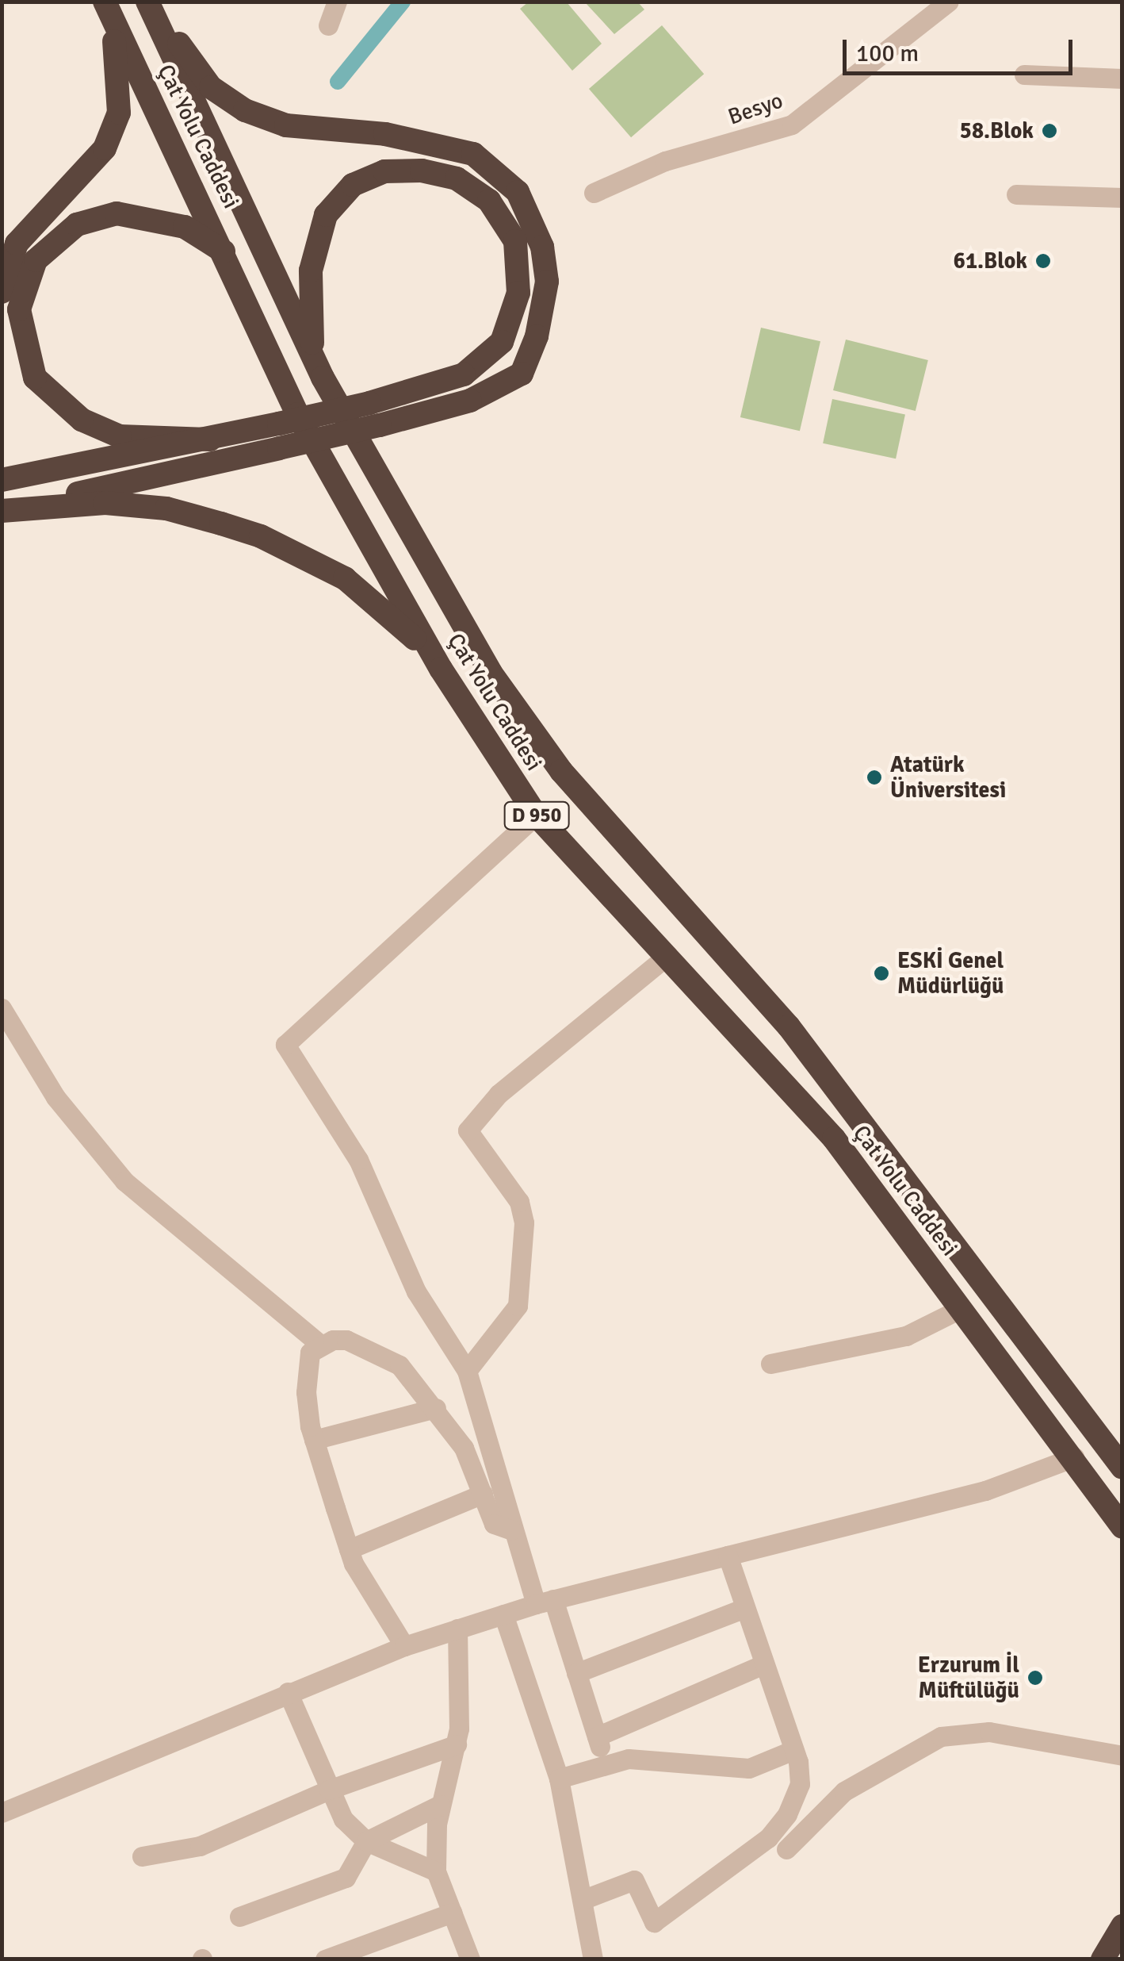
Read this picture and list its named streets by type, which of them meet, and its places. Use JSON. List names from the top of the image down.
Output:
{
  "streets": {
    "highway": ["Çat Yolu Caddesi", "D 950"],
    "street": ["Besyo"]
  },
  "places": [
    "58.Blok",
    "61.Blok",
    "Atatürk Üniversitesi",
    "ESKİ Genel Müdürlüğü",
    "Erzurum İl Müftülüğü"
  ],
  "scale_bar": "100 m"
}
